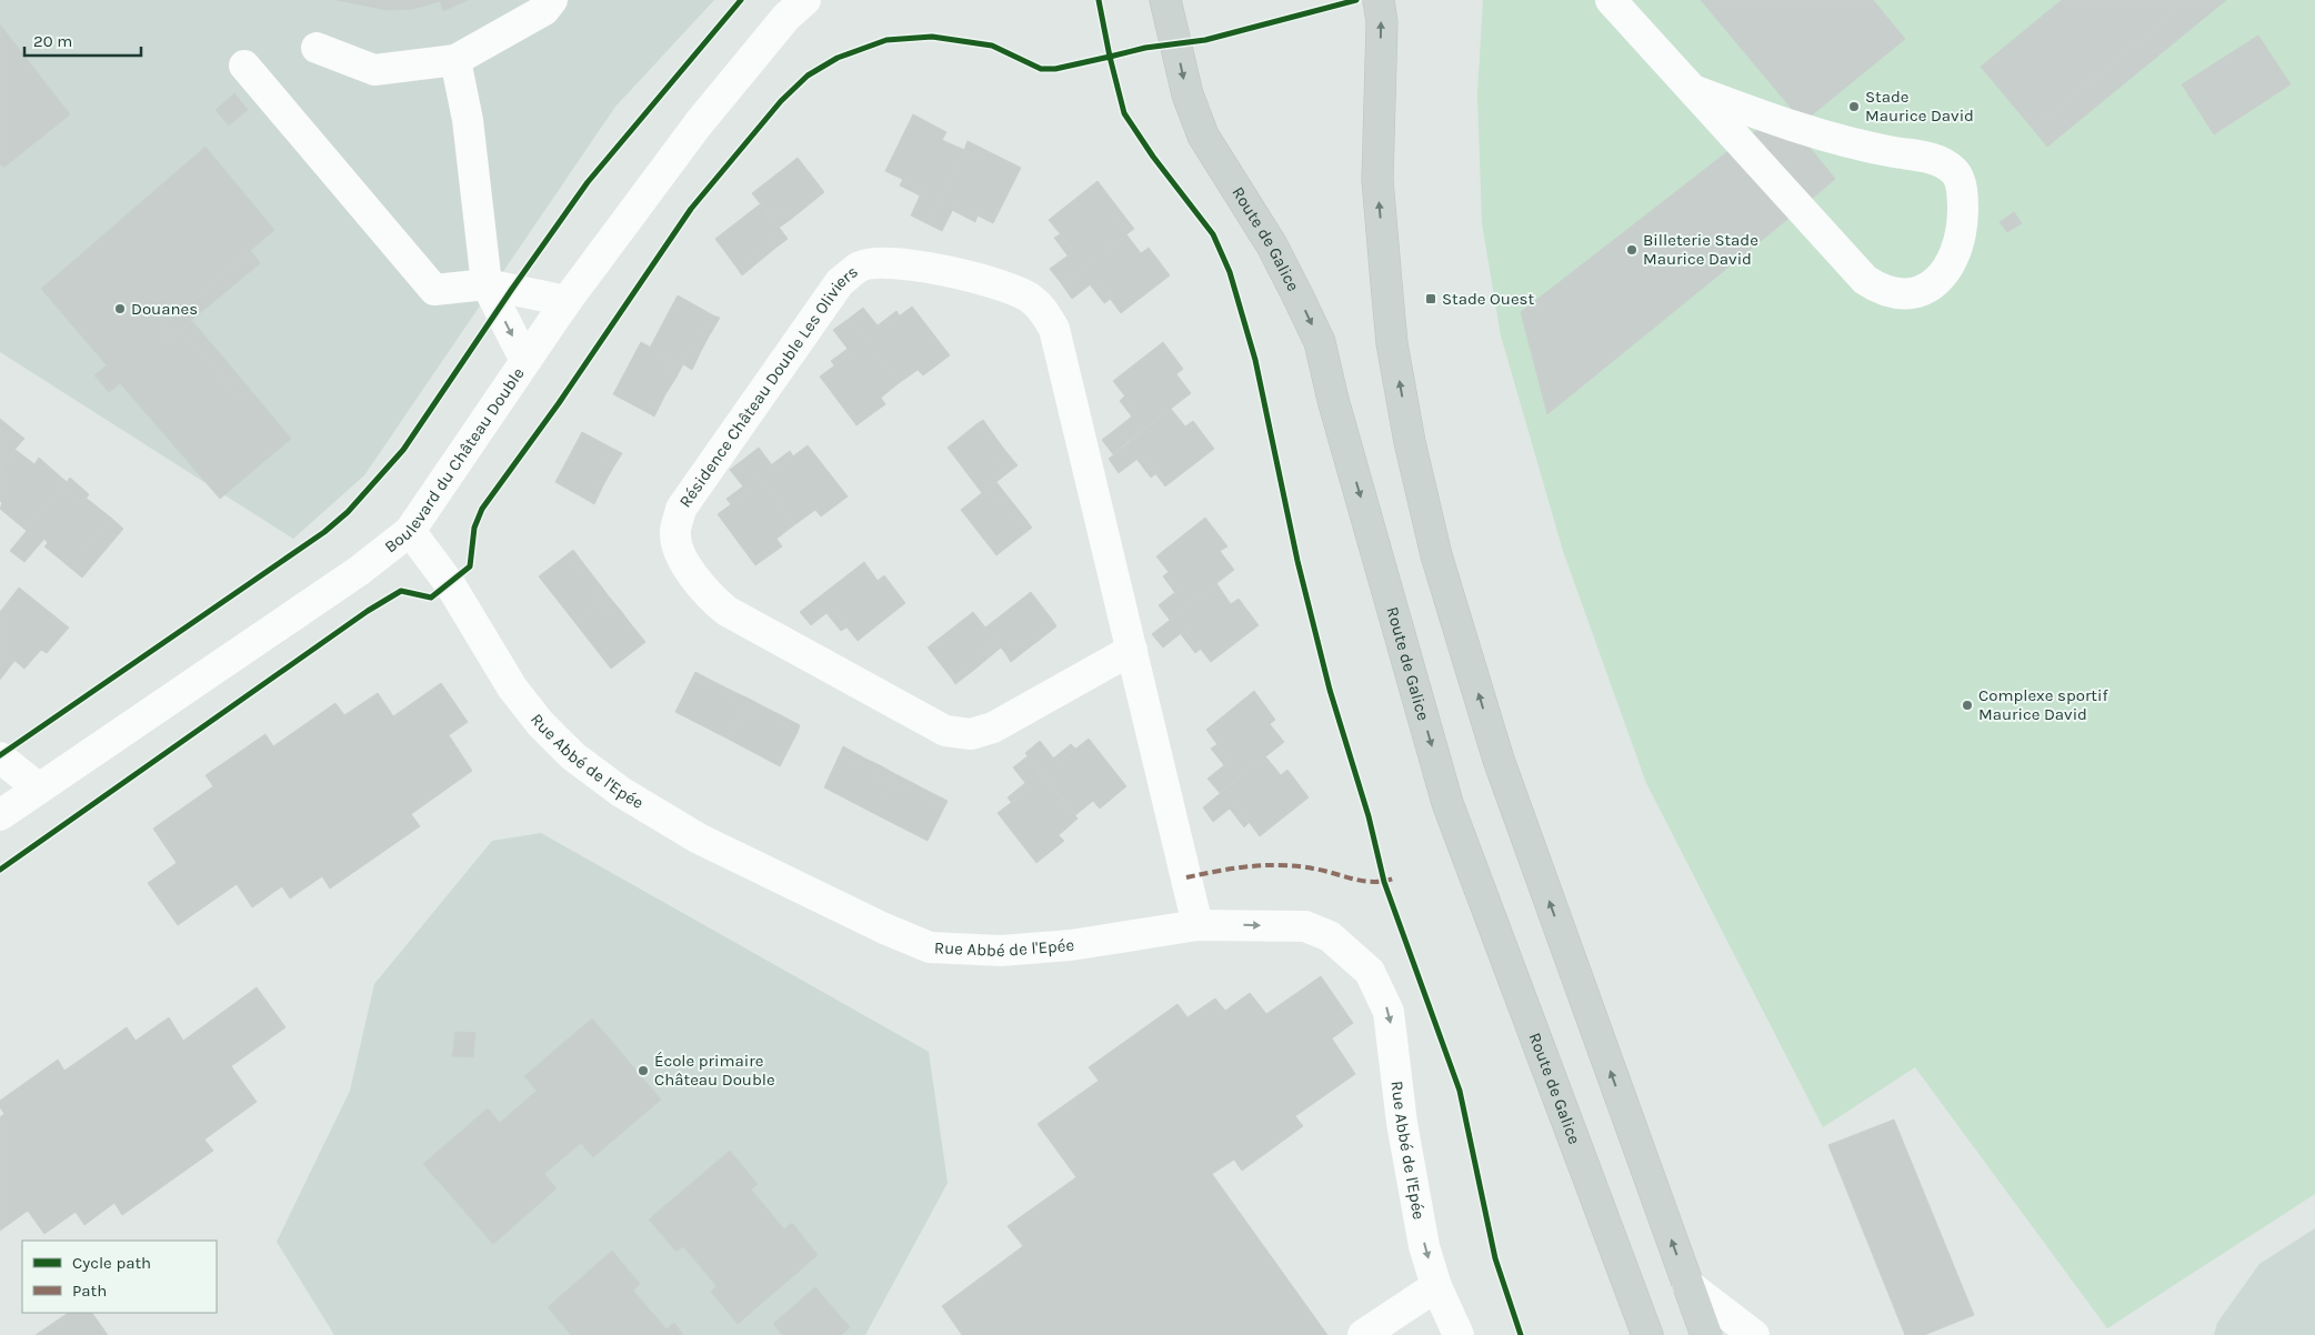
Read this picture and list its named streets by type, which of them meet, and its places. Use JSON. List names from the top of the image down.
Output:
{
  "streets": {
    "main road": ["Route de Galice"],
    "street": ["Résidence Château Double Les Oliviers", "Boulevard du Château Double", "Rue Abbé de l'Epée"]
  },
  "crossings": [
    ["Résidence Château Double Les Oliviers", "Rue Abbé de l'Epée"],
    ["Boulevard du Château Double", "Rue Abbé de l'Epée"]
  ],
  "places": {
    "other": [
      "Stade Maurice David",
      "Billeterie Stade Maurice David",
      "Douanes",
      "Complexe sportif Maurice David",
      "École primaire Château Double"
    ],
    "transit": ["Stade Ouest"]
  },
  "legend": ["Cycle path", "Path"],
  "scale_bar": "20 m"
}
